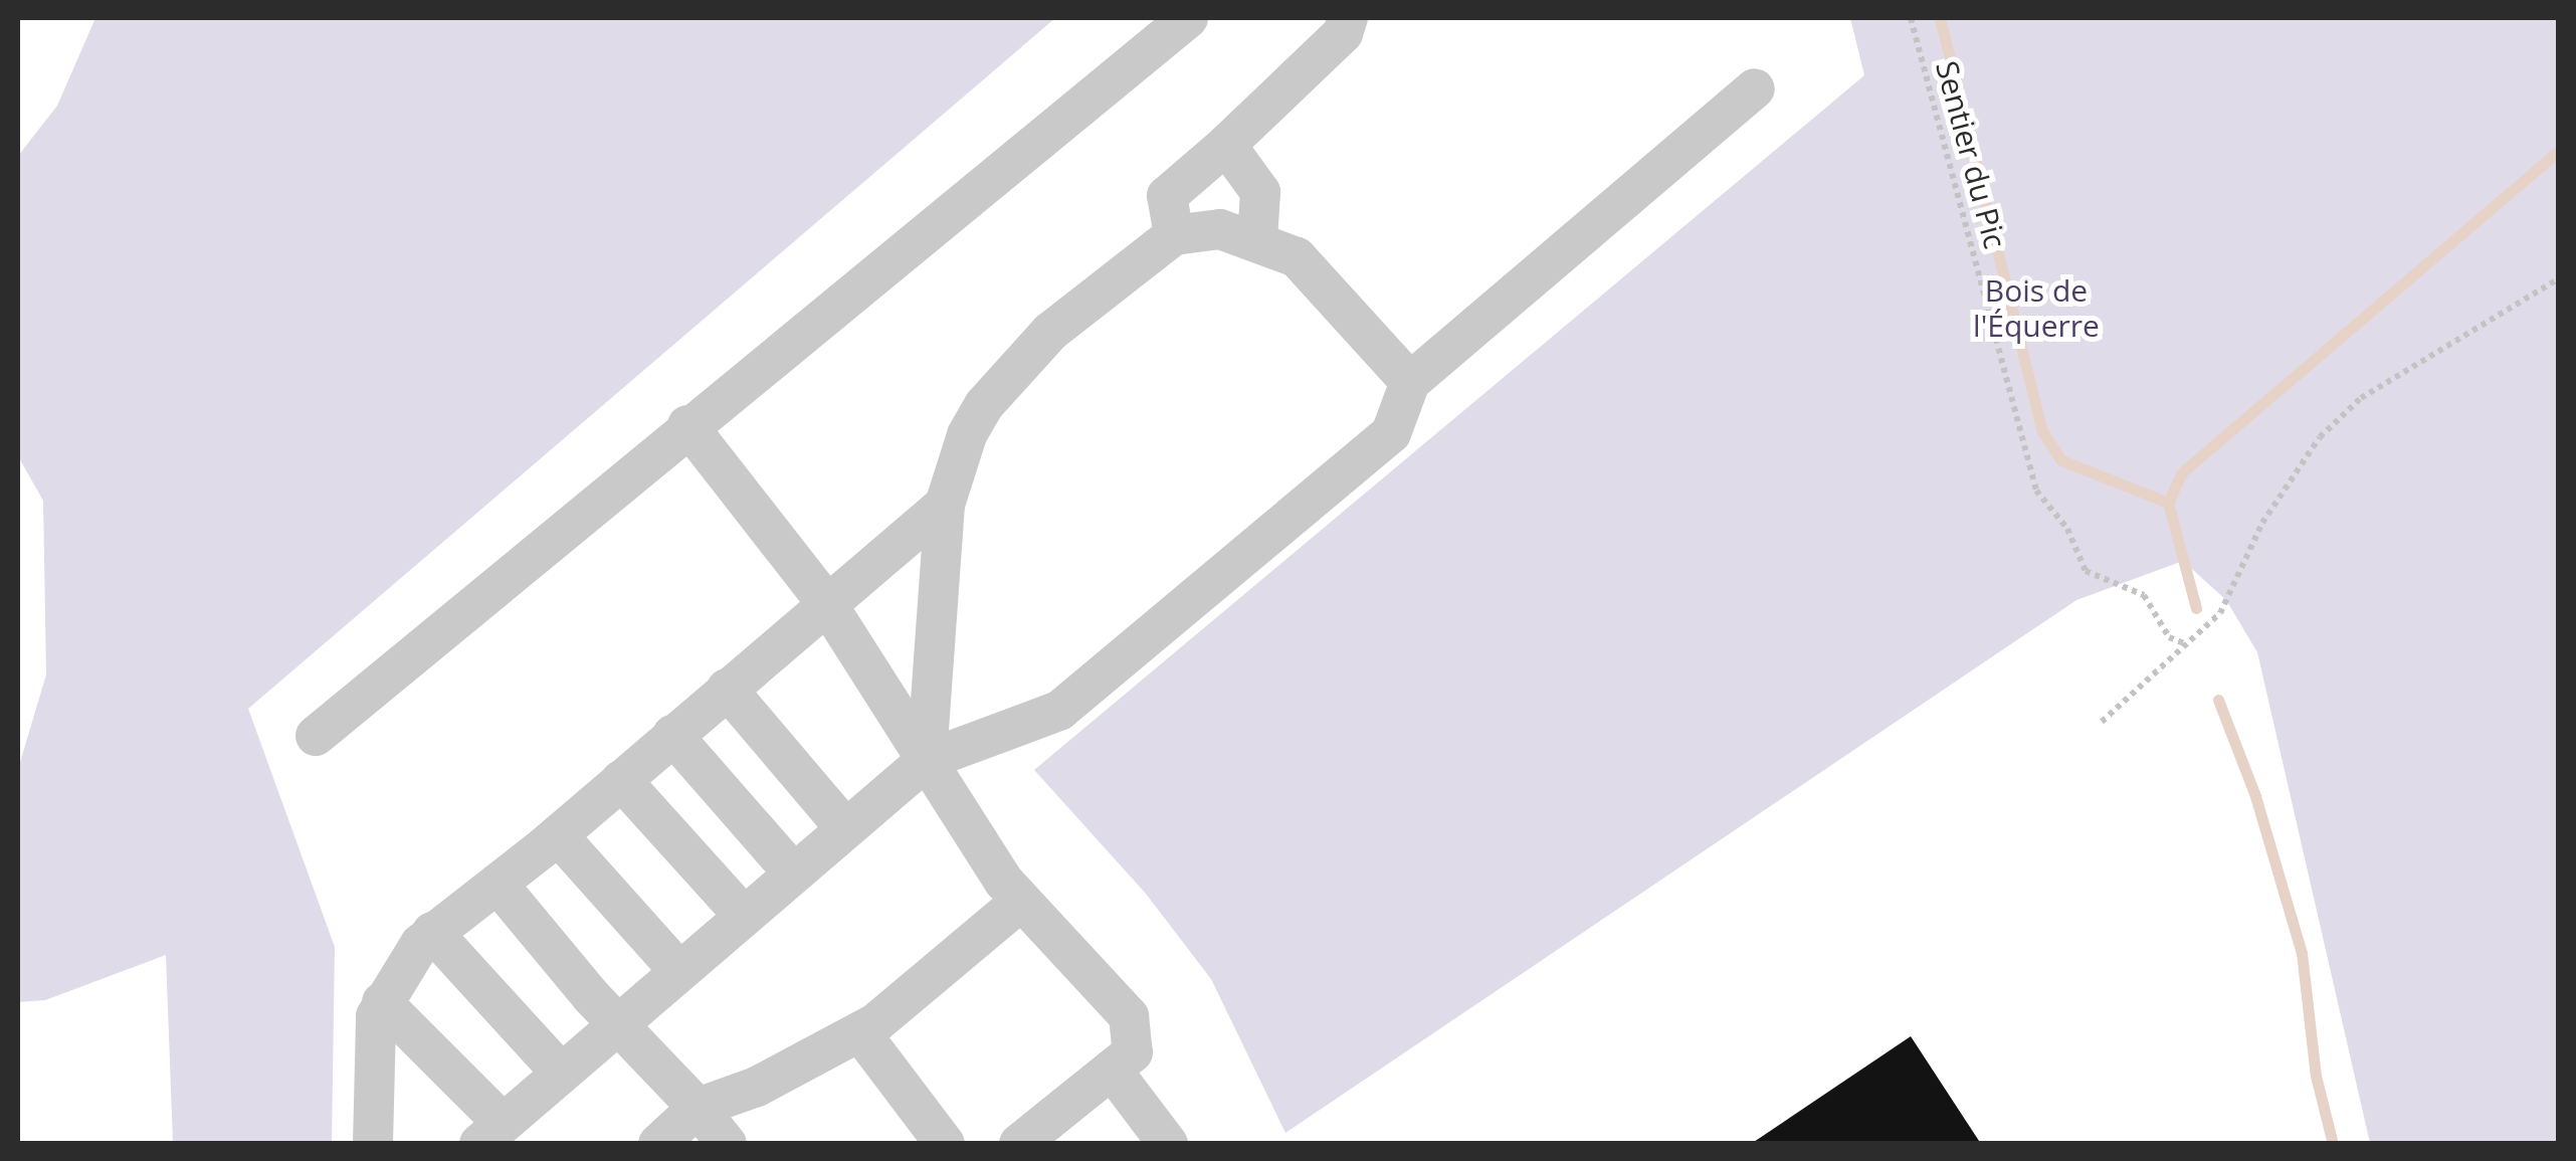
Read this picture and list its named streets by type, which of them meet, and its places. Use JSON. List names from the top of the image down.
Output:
{
  "streets": {
    "path": ["Sentier du Pic"]
  },
  "parks": ["Bois de l'Équerre"]
}
